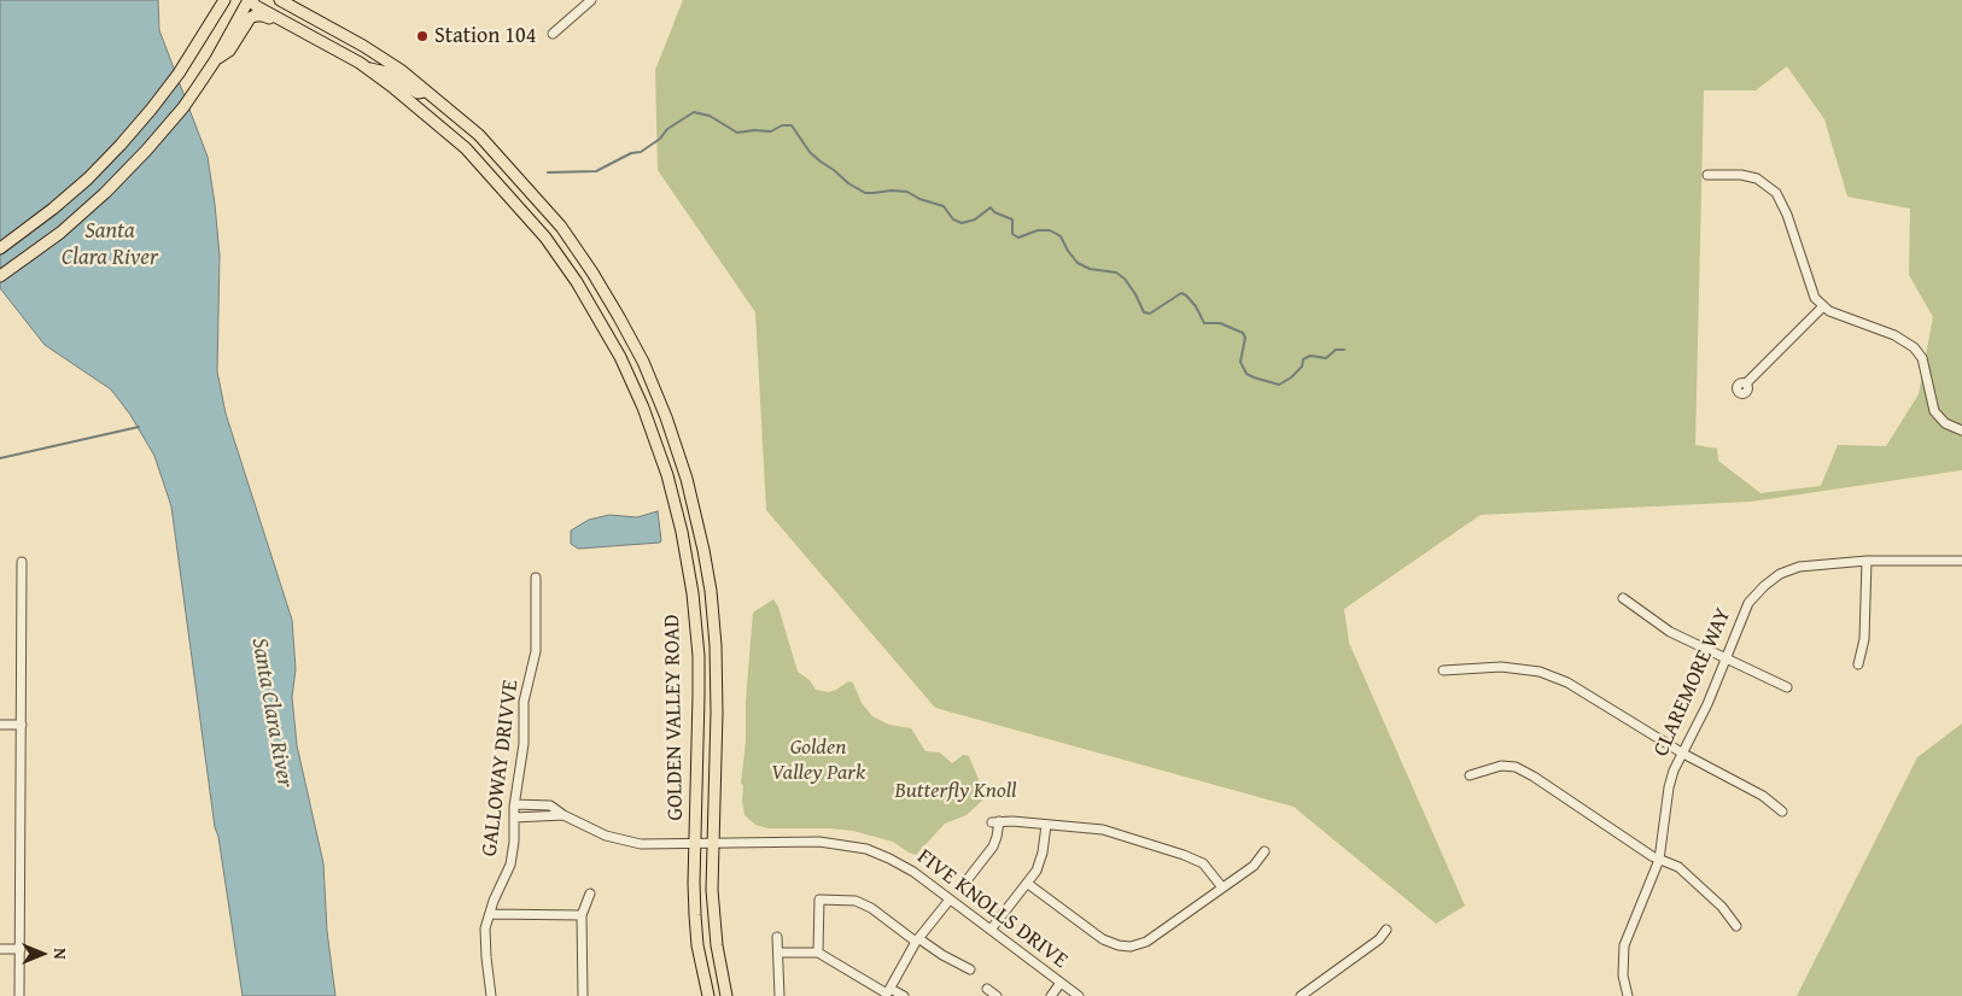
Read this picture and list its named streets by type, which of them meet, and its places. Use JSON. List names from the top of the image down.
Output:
{
  "streets": {
    "main road": ["GOLDEN VALLEY ROAD"],
    "street": ["CLAREMORE WAY", "GALLOWAY DRIVVE", "FIVE KNOLLS DRIVE"]
  },
  "crossings": [
    ["GOLDEN VALLEY ROAD", "FIVE KNOLLS DRIVE"],
    ["GALLOWAY DRIVVE", "FIVE KNOLLS DRIVE"]
  ],
  "water": ["Santa Clara River"],
  "parks": ["Golden Valley Park", "Butterfly Knoll"],
  "places": ["Station 104"],
  "north": "right"
}
